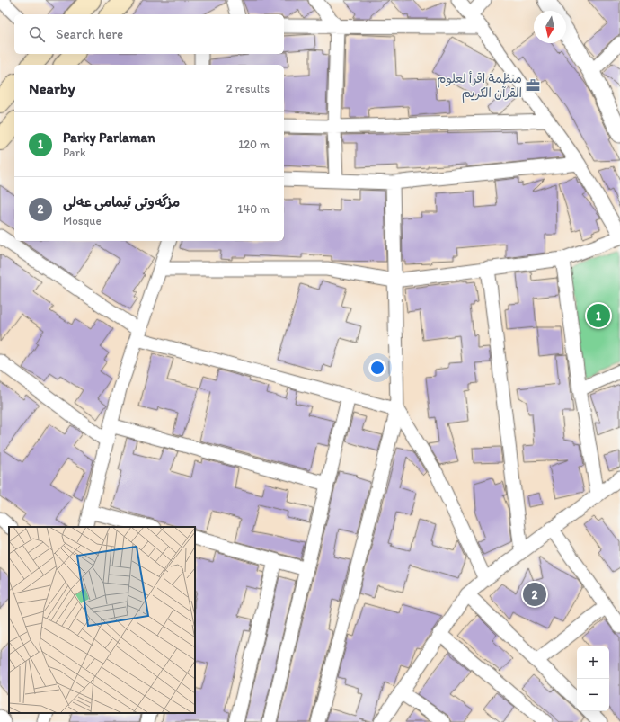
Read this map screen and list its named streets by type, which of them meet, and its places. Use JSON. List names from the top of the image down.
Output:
{
  "places": {
    "office": ["منظمة اقرأ لعلوم القرآن الكريم"]
  },
  "north": "bottom",
  "page": {
    "search": "Search here",
    "heading": ["Nearby", "2 results"],
    "list": [
      {
        "mark": "1",
        "name": "Parky Parlaman",
        "note": "Park",
        "value": "120 m"
      },
      {
        "mark": "2",
        "name": "مزگەوتی ئیمامی عەلی",
        "note": "Mosque",
        "value": "140 m"
      }
    ],
    "pins": ["1", "2"],
    "map_buttons": ["+", "−"]
  }
}
